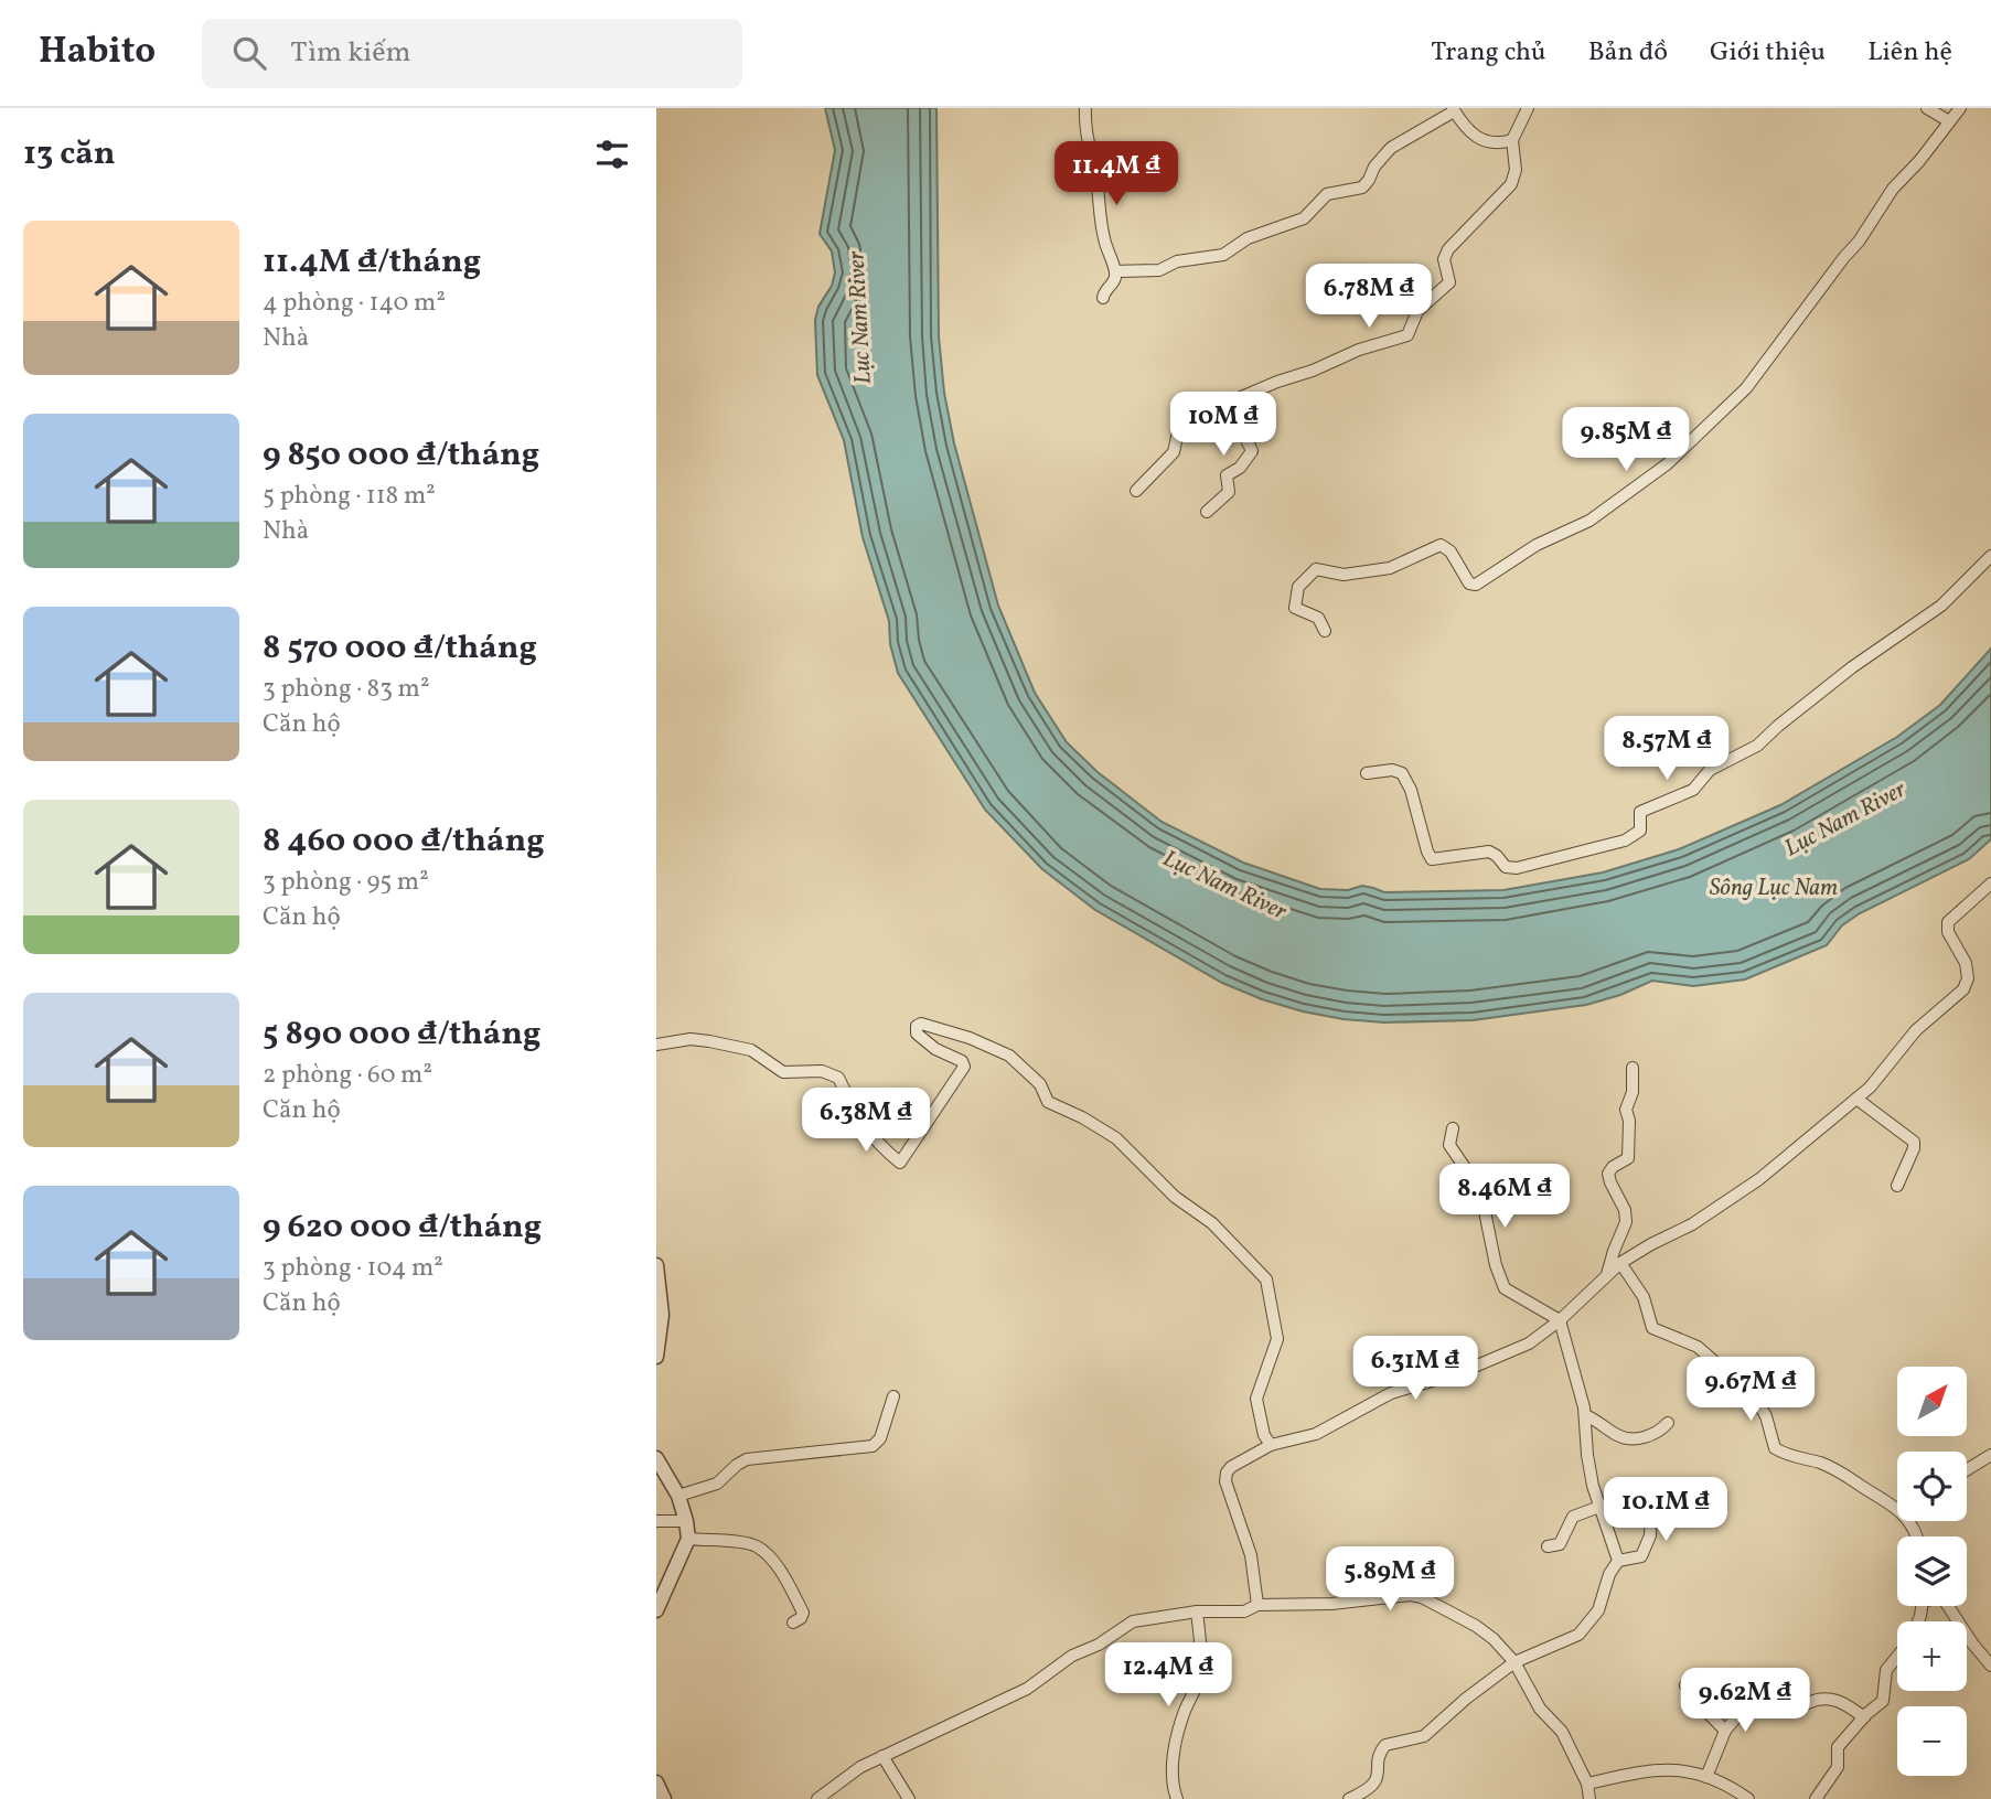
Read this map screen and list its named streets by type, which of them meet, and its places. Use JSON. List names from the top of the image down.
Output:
{
  "water": ["Lục Nam River", "Sông Lục Nam"],
  "north": "top right",
  "page": {
    "header": "Habito",
    "search": "Tìm kiếm",
    "nav": [
      "Trang chủ",
      "Bản đồ",
      "Giới thiệu",
      "Liên hệ"
    ],
    "heading": "13 căn",
    "price": [
      "11.4M ₫",
      "6.78M ₫",
      "10M ₫",
      "9.85M ₫",
      "8.57M ₫",
      "6.38M ₫",
      "8.46M ₫",
      "6.31M ₫",
      "9.67M ₫",
      "10.1M ₫",
      "5.89M ₫",
      "12.4M ₫",
      "9.62M ₫"
    ],
    "list": [
      {
        "name": "11.4M ₫/tháng",
        "note": "4 phòng · 140 m² · Nhà"
      },
      {
        "name": "9 850 000 ₫/tháng",
        "note": "5 phòng · 118 m² · Nhà"
      },
      {
        "name": "8 570 000 ₫/tháng",
        "note": "3 phòng · 83 m² · Căn hộ"
      },
      {
        "name": "8 460 000 ₫/tháng",
        "note": "3 phòng · 95 m² · Căn hộ"
      },
      {
        "name": "5 890 000 ₫/tháng",
        "note": "2 phòng · 60 m² · Căn hộ"
      },
      {
        "name": "9 620 000 ₫/tháng",
        "note": "3 phòng · 104 m² · Căn hộ"
      }
    ],
    "map_buttons": ["+", "−"]
  }
}
